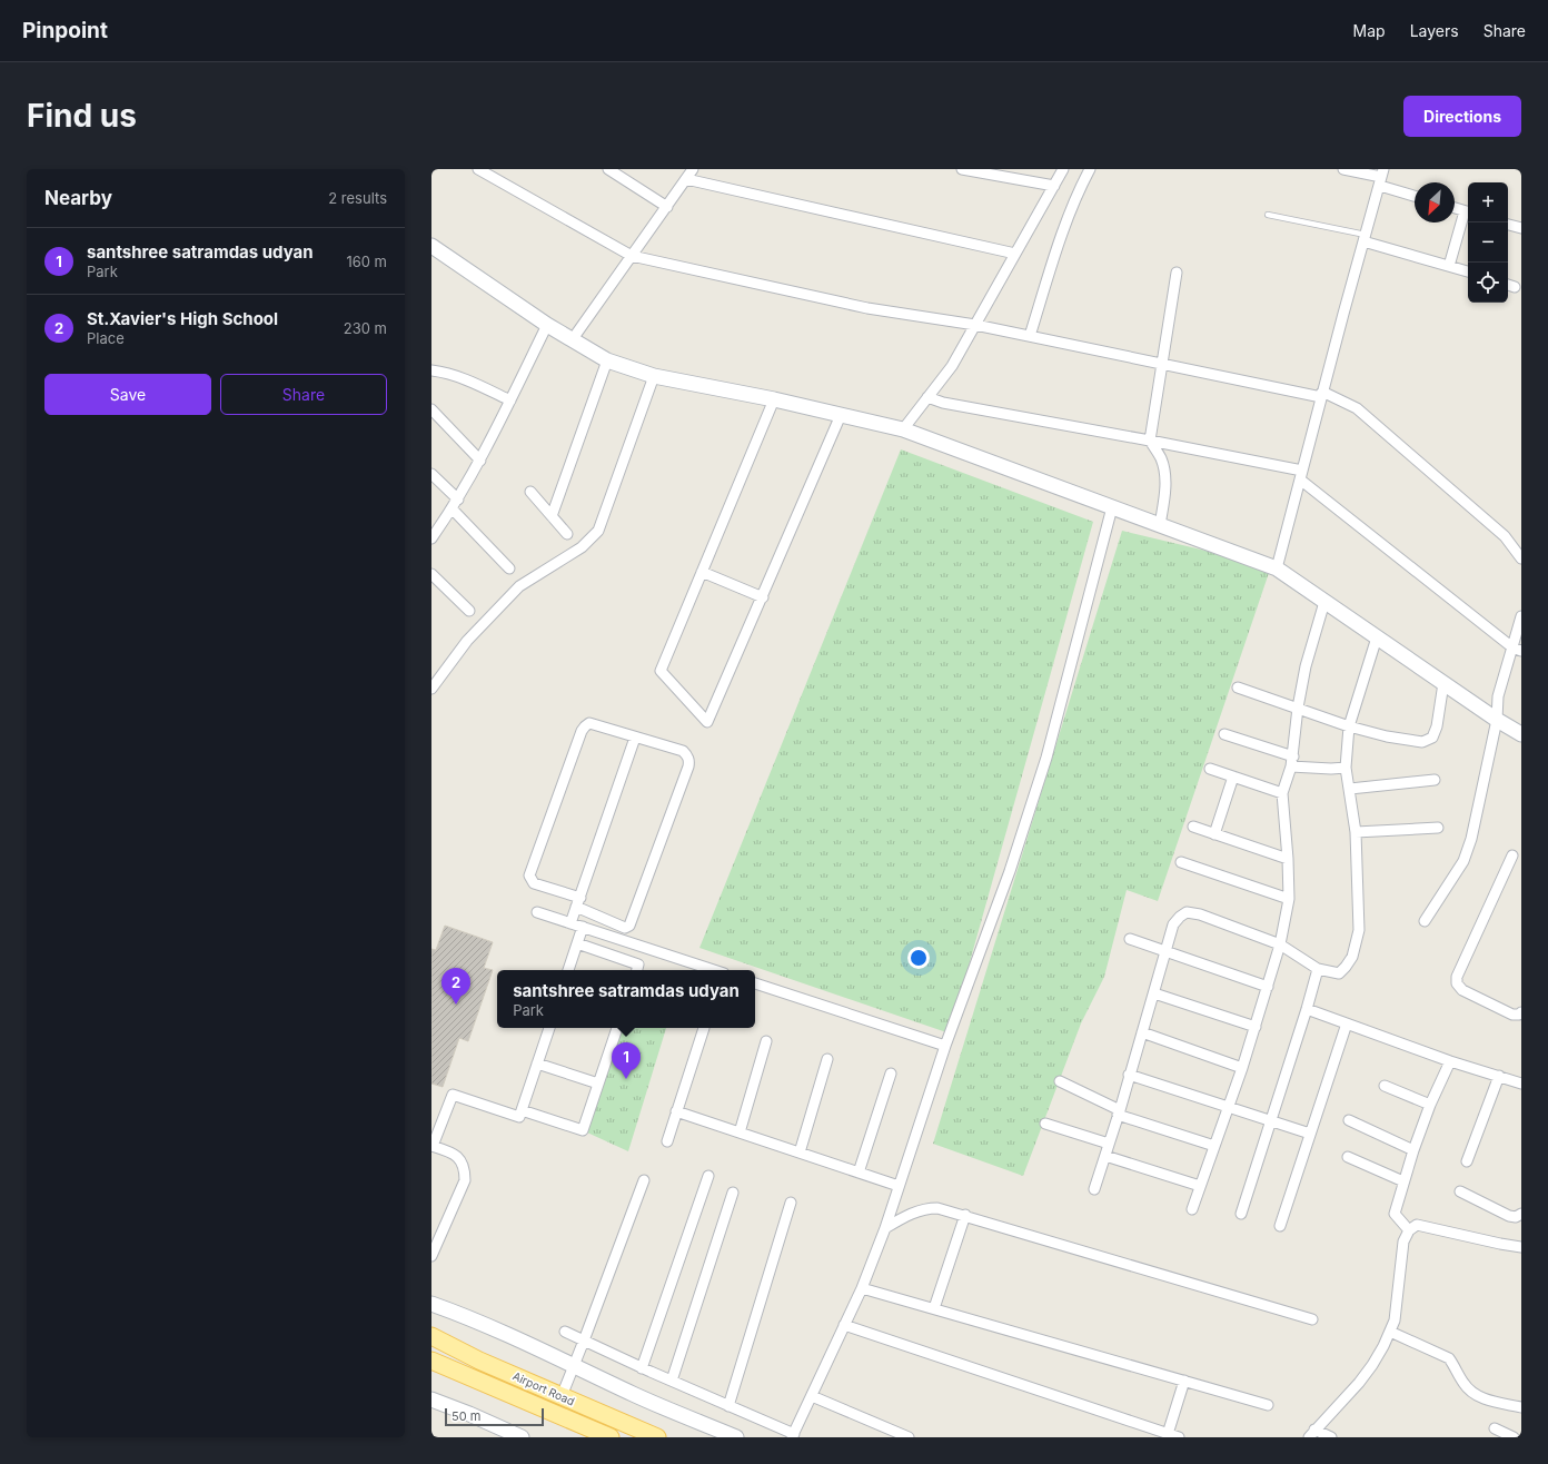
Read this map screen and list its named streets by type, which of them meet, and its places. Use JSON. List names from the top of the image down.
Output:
{
  "streets": {
    "main road": ["Airport Road"]
  },
  "scale_bar": "50 m",
  "north": "bottom left",
  "page": {
    "header": "Pinpoint",
    "nav": ["Map", "Layers", "Share"],
    "buttons": [
      "Directions",
      ["Save", "Share"]
    ],
    "title": "Find us",
    "heading": ["Nearby", "2 results"],
    "map_buttons": ["+", "−"],
    "list": [
      {
        "mark": "1",
        "name": "santshree satramdas udyan",
        "note": "Park",
        "value": "160 m"
      },
      {
        "mark": "2",
        "name": "St.Xavier's High School",
        "note": "Place",
        "value": "230 m"
      }
    ],
    "pins": ["2", "1"],
    "popup": ["santshree satramdas udyan", "Park"],
    "scale": "50 m"
  }
}
